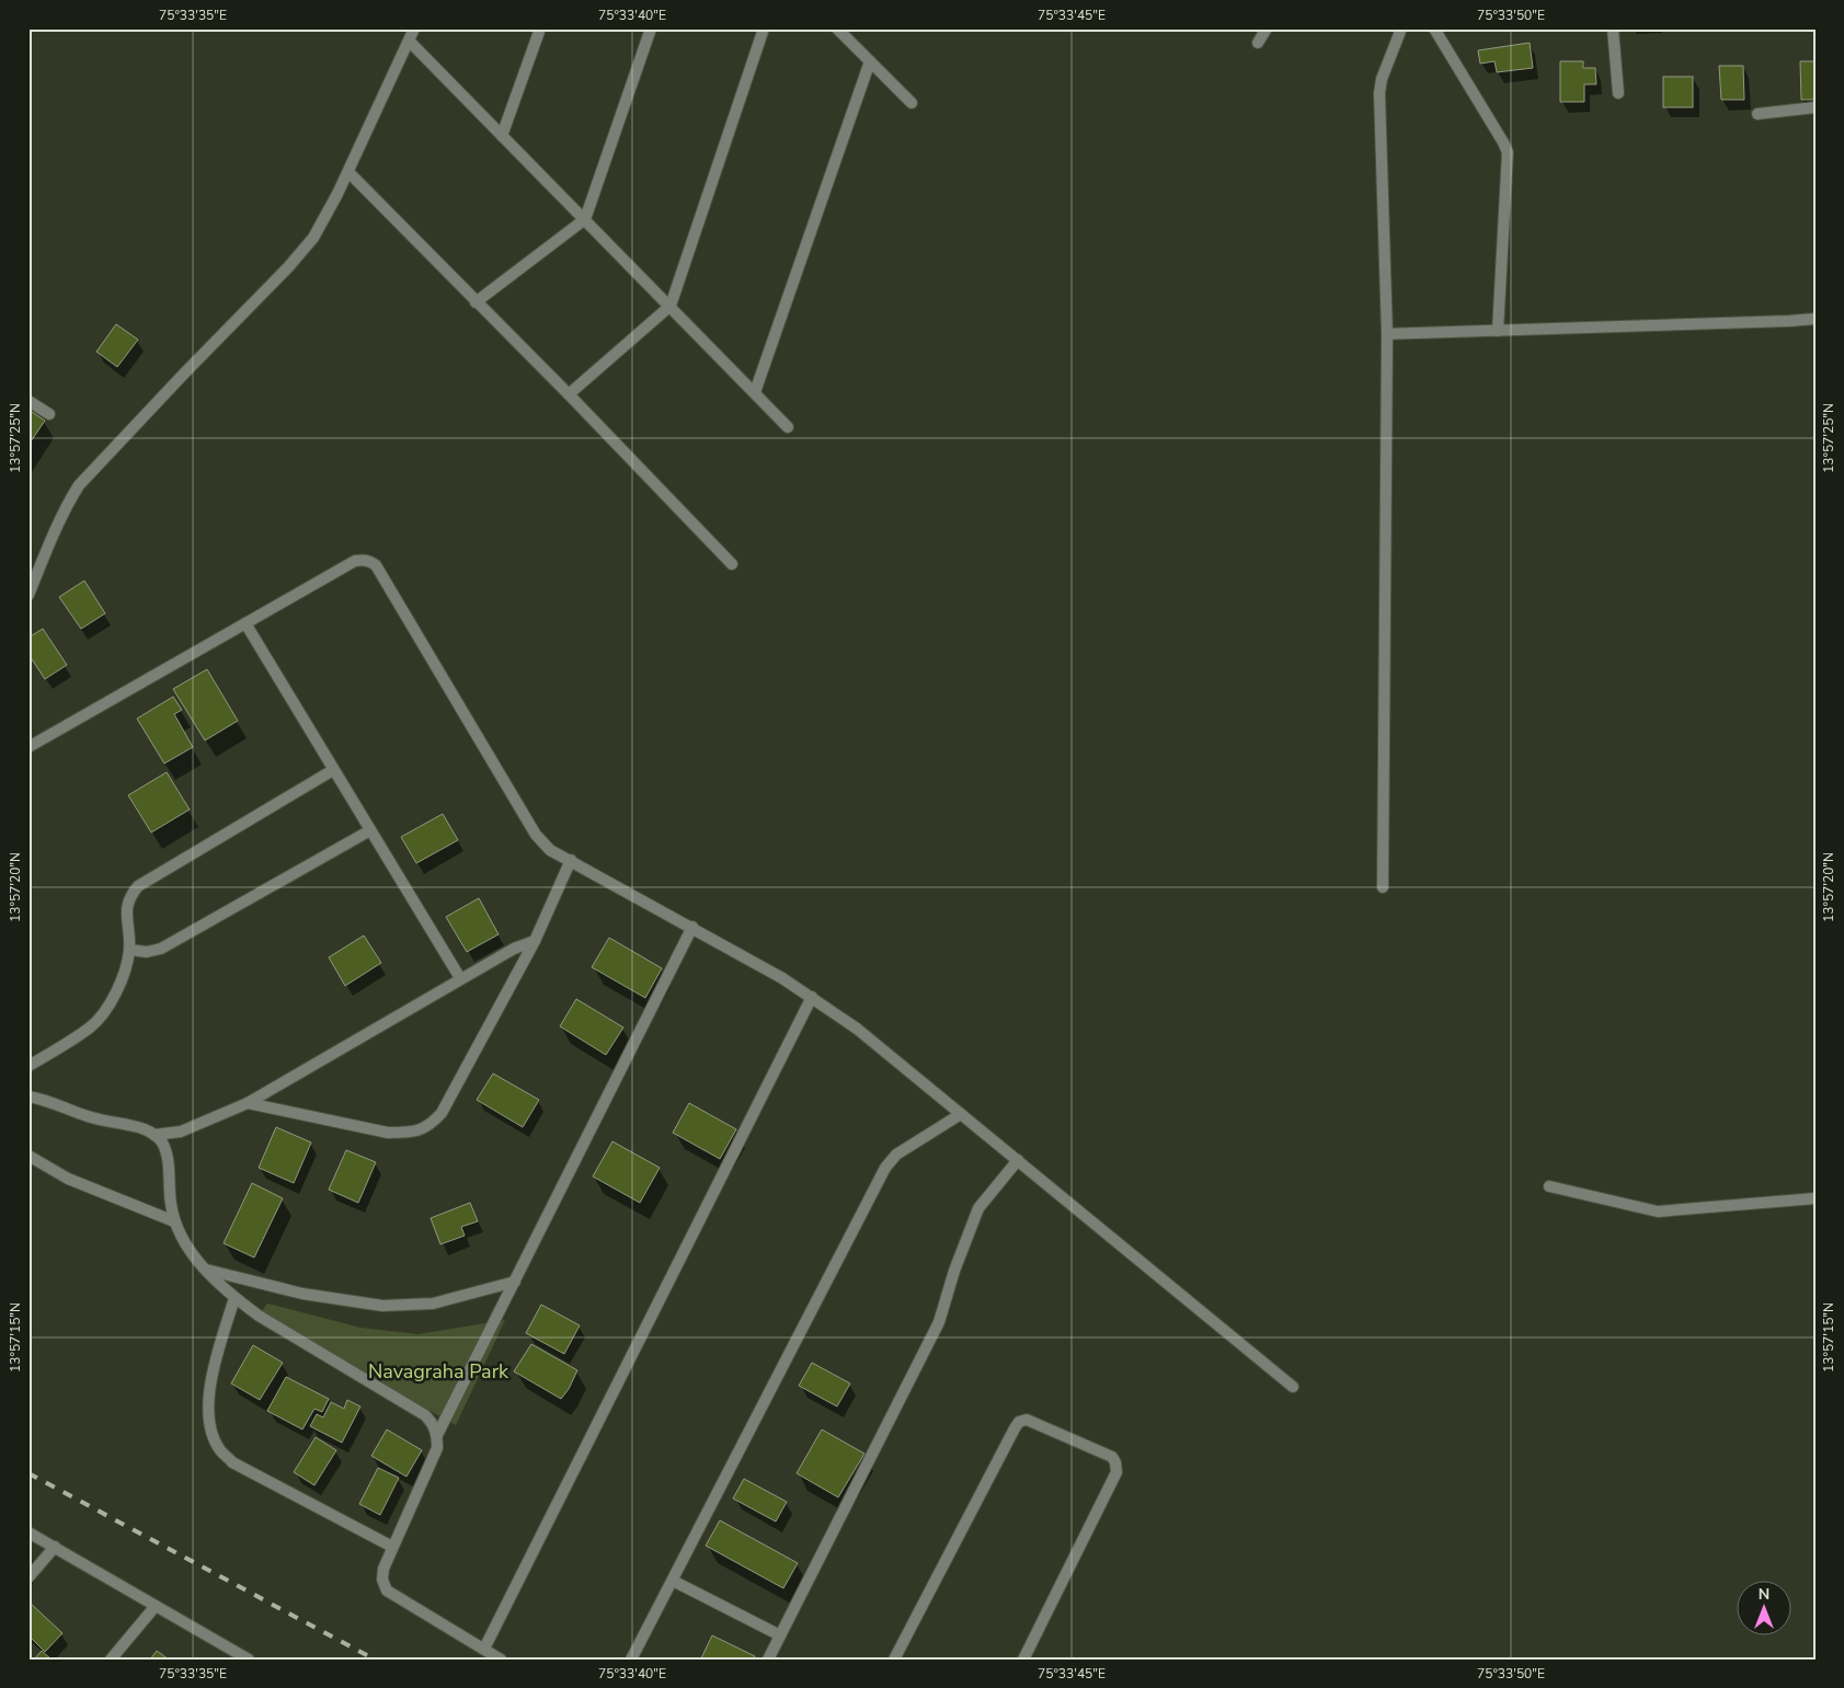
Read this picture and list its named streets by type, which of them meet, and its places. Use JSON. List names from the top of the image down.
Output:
{
  "parks": ["Navagraha Park"],
  "north": "top",
  "coordinates": [
    "75°33'35\"E",
    "75°33'40\"E",
    "75°33'45\"E",
    "75°33'50\"E",
    "13°57'25\"N",
    "13°57'20\"N",
    "13°57'15\"N"
  ]
}
